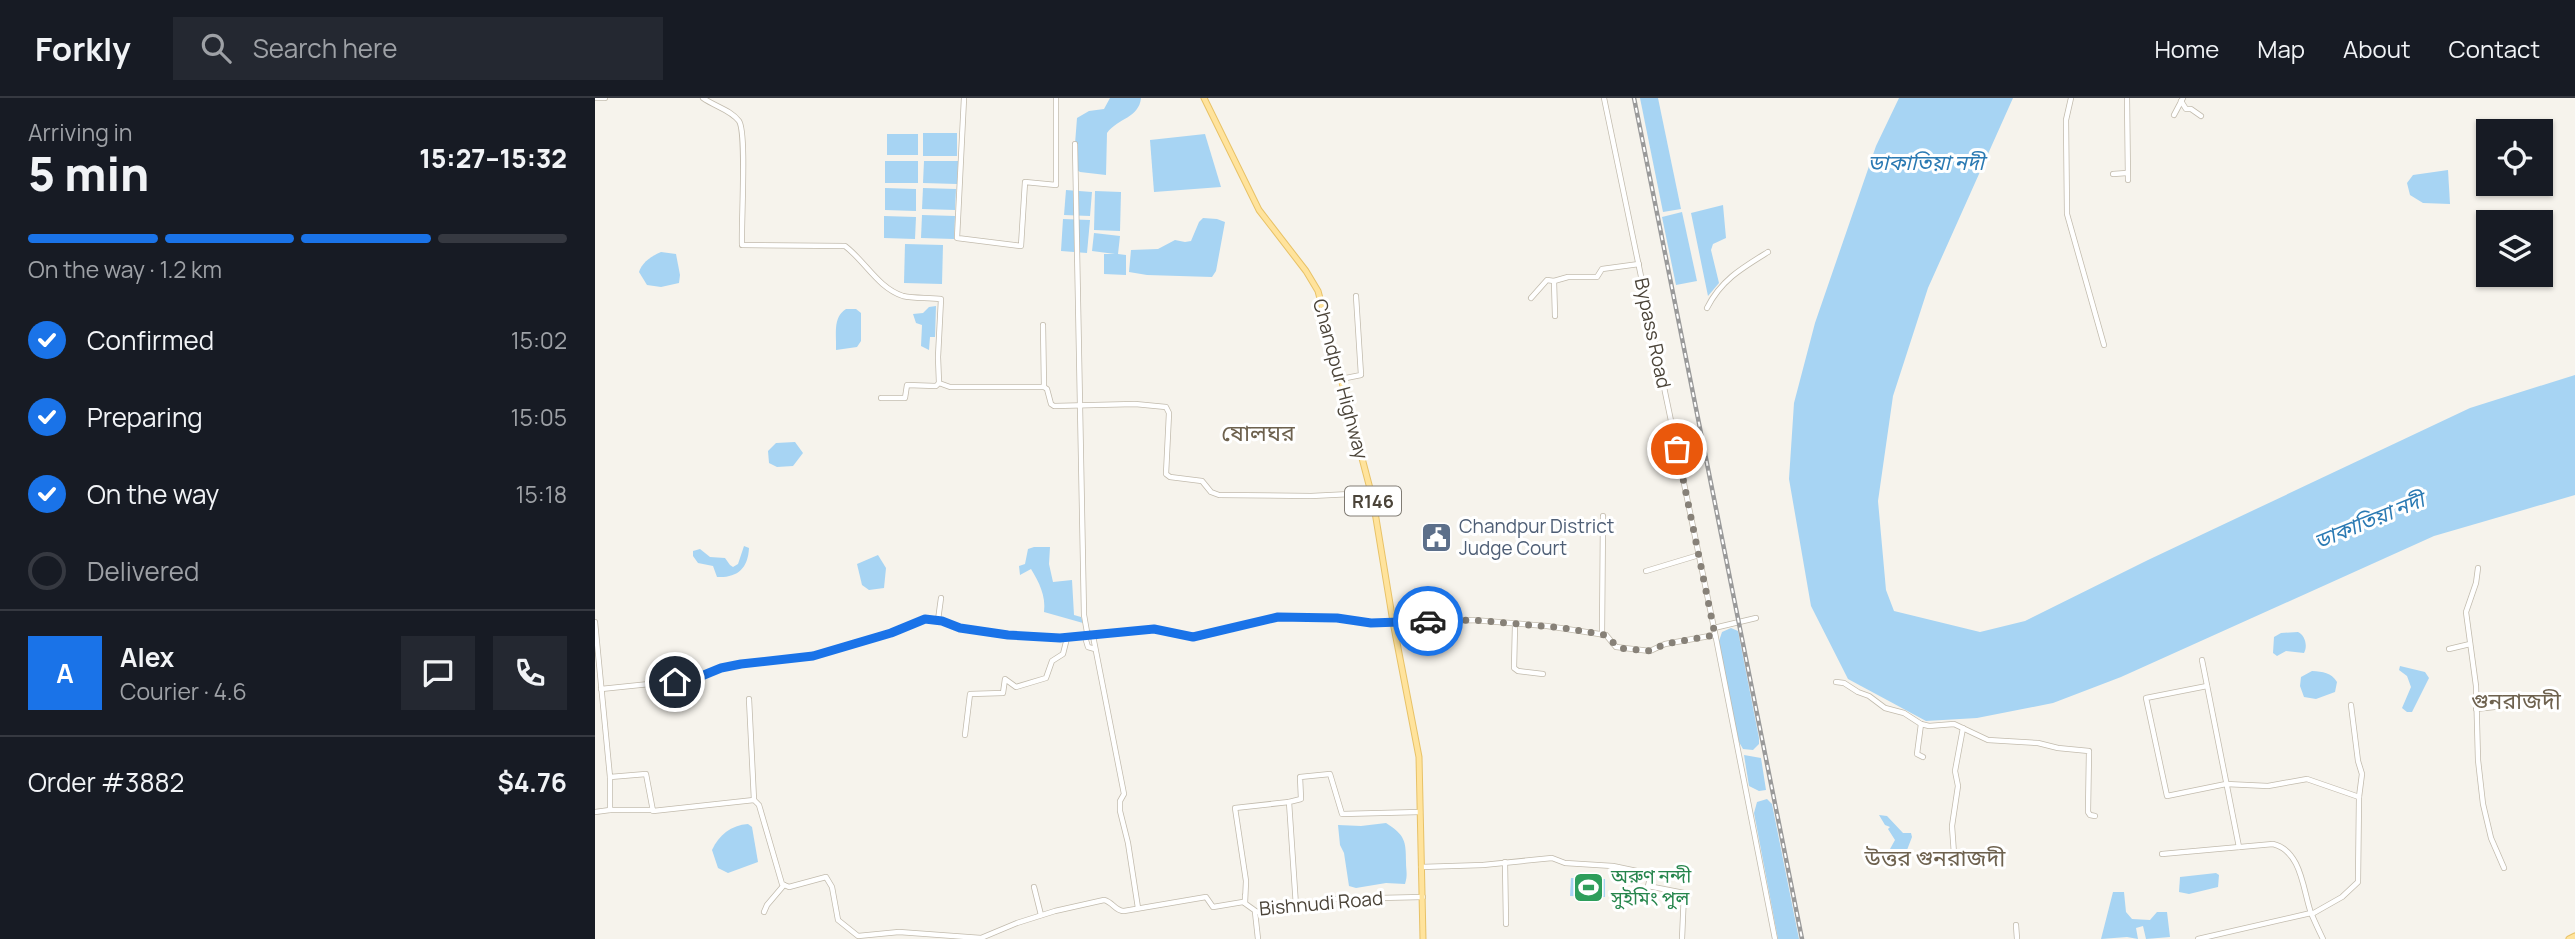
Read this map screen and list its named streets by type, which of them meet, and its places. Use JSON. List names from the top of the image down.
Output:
{
  "streets": {
    "main road": ["Chandpur Highway", "R146"],
    "street": ["Bypass Road", "Bishnudi Road"]
  },
  "crossings": [
    ["Chandpur Highway", "Bishnudi Road"]
  ],
  "districts": ["ষোলঘর", "গুনরাজদী", "উত্তর গুনরাজদী"],
  "water": ["ডাকাতিয়া নদী"],
  "places": {
    "public building": ["Chandpur District Judge Court"],
    "sports": ["অরুণ নন্দী সুইমিং পুল"]
  },
  "page": {
    "header": "Forkly",
    "search": "Search here",
    "nav": [
      "Home",
      "Map",
      "About",
      "Contact"
    ],
    "heading": ["5 min", "Arriving in", "15:27–15:32"],
    "panel": [
      "Alex",
      "Courier · 4.6",
      "Order #3882",
      "$4.76"
    ],
    "bar": "On the way · 1.2 km",
    "list": [
      ["Confirmed", "15:02"],
      ["Preparing", "15:05"],
      ["On the way", "15:18"],
      "Delivered"
    ],
    "round": "A"
  }
}
